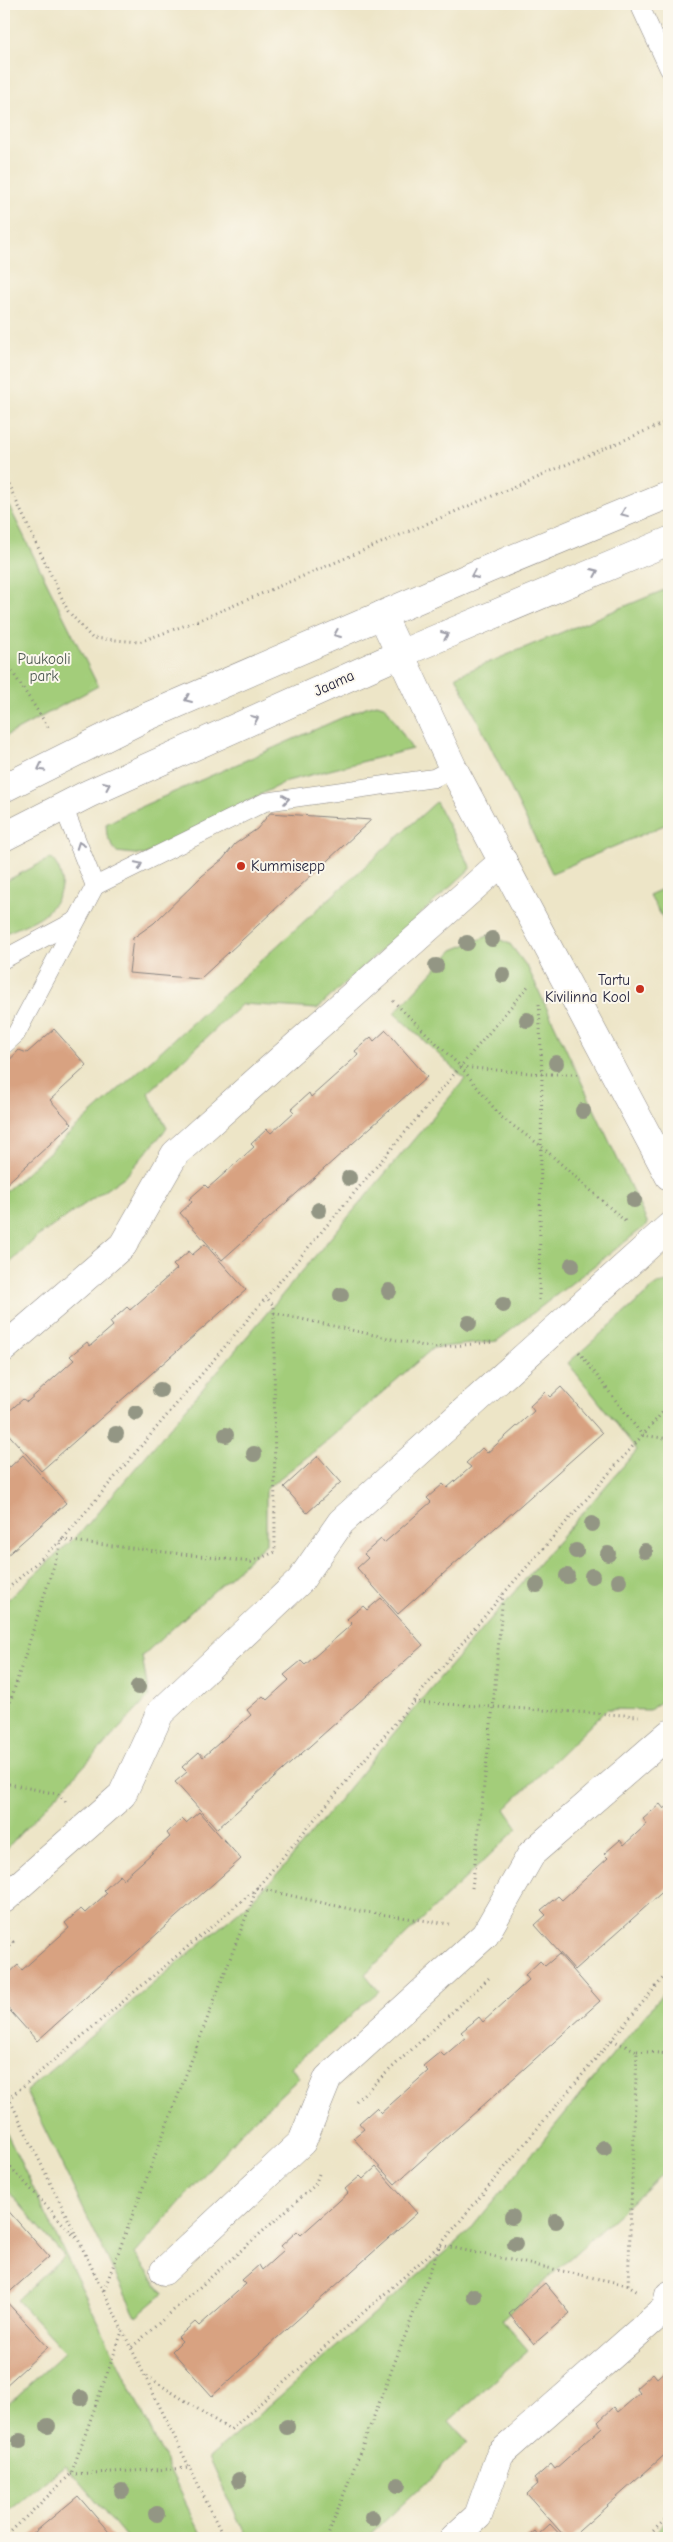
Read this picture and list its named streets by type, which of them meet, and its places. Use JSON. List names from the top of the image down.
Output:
{
  "streets": {
    "street": ["Jaama"]
  },
  "parks": ["Puukooli park"],
  "places": ["Kummisepp", "Tartu Kivilinna Kool"]
}
